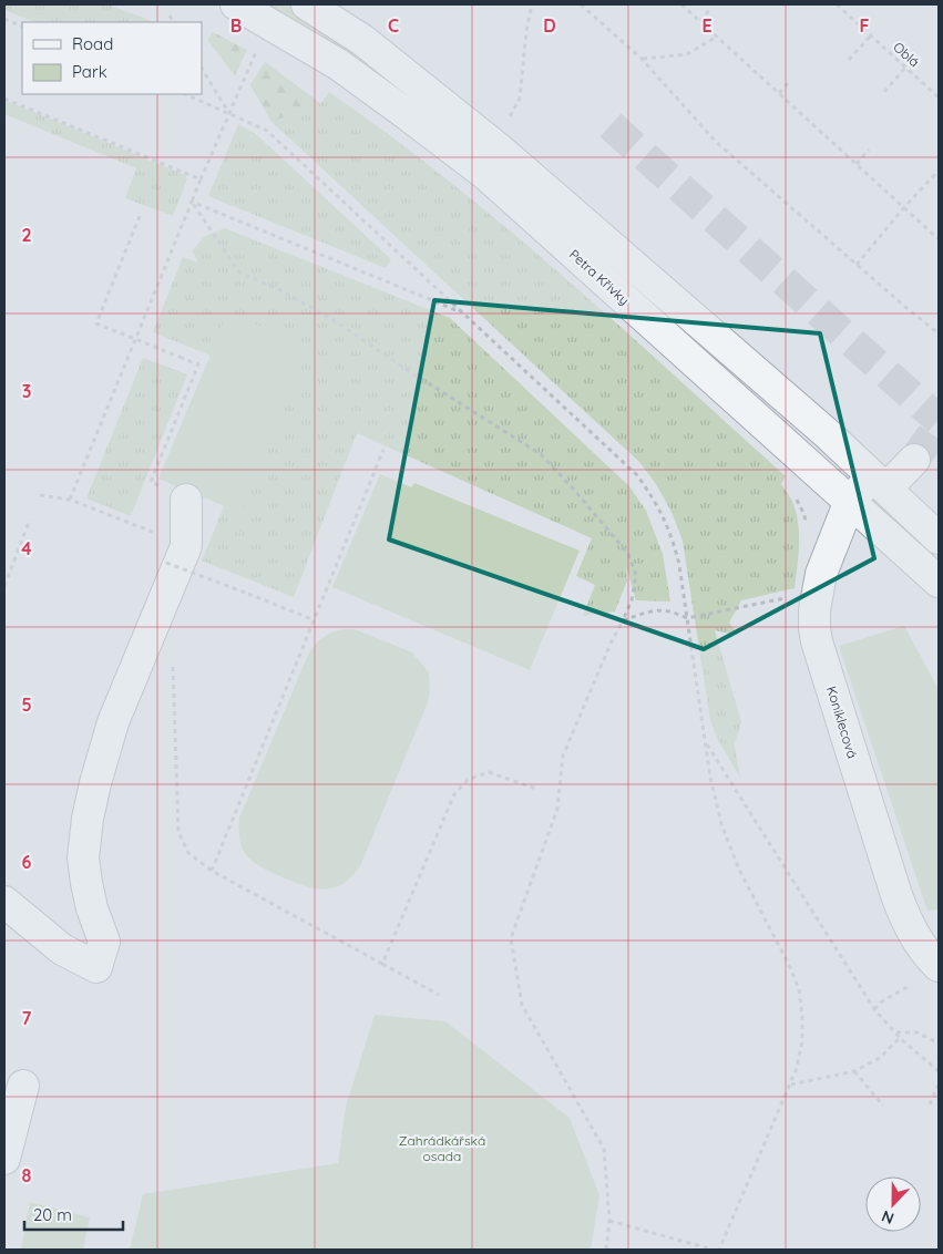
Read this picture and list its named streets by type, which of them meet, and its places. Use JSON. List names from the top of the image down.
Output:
{
  "streets": {
    "street": ["Petra Křivky", "Koniklecová"],
    "path": ["Oblá"]
  },
  "crossings": [
    ["Petra Křivky", "Koniklecová"]
  ],
  "parks": ["Zahrádkářská osada"],
  "legend": ["Road", "Park"],
  "scale_bar": "20 m",
  "north": "bottom",
  "grid": {
    "columns": [
      "B",
      "C",
      "D",
      "E",
      "F"
    ],
    "rows": [
      "2",
      "3",
      "4",
      "5",
      "6",
      "7",
      "8"
    ]
  }
}
